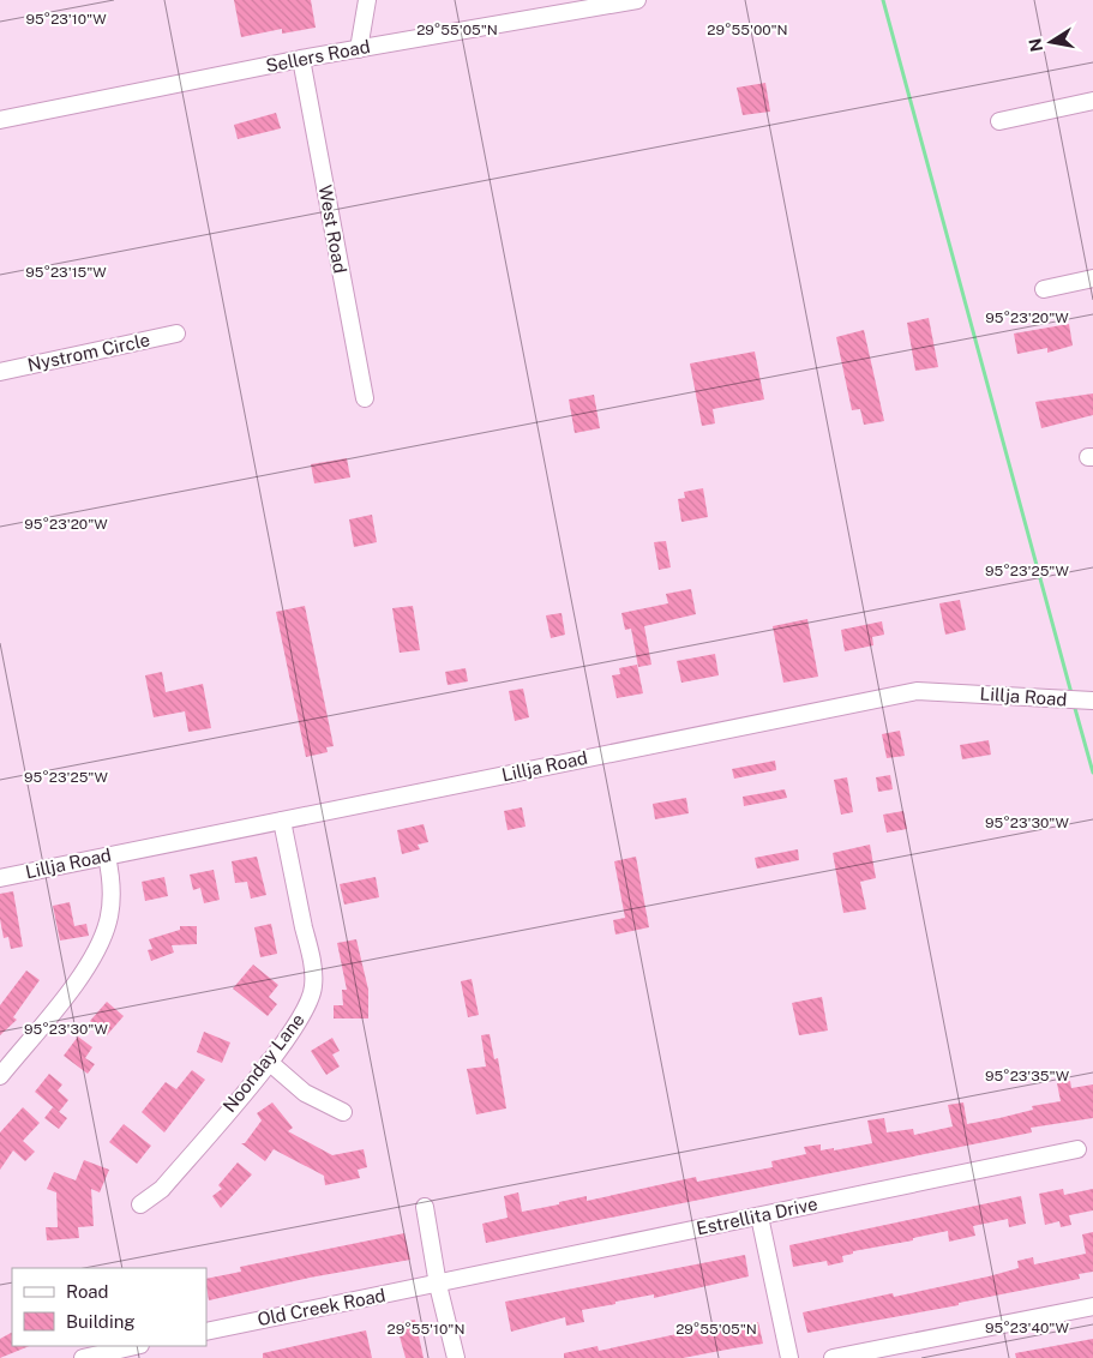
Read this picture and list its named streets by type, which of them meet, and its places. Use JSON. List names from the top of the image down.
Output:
{
  "streets": {
    "street": [
      "Sellers Road",
      "West Road",
      "Nystrom Circle",
      "Lillja Road",
      "Noonday Lane",
      "Estrellita Drive",
      "Old Creek Road"
    ]
  },
  "crossings": [
    ["Sellers Road", "West Road"],
    ["Lillja Road", "Noonday Lane"],
    ["Estrellita Drive", "Old Creek Road"]
  ],
  "legend": ["Road", "Building"],
  "north": "left",
  "coordinates": [
    "95°23'10\"W",
    "29°55'05\"N",
    "29°55'00\"N",
    "95°23'15\"W",
    "95°23'20\"W",
    "95°23'25\"W",
    "95°23'30\"W",
    "95°23'35\"W",
    "95°23'40\"W",
    "29°55'10\"N"
  ]
}
